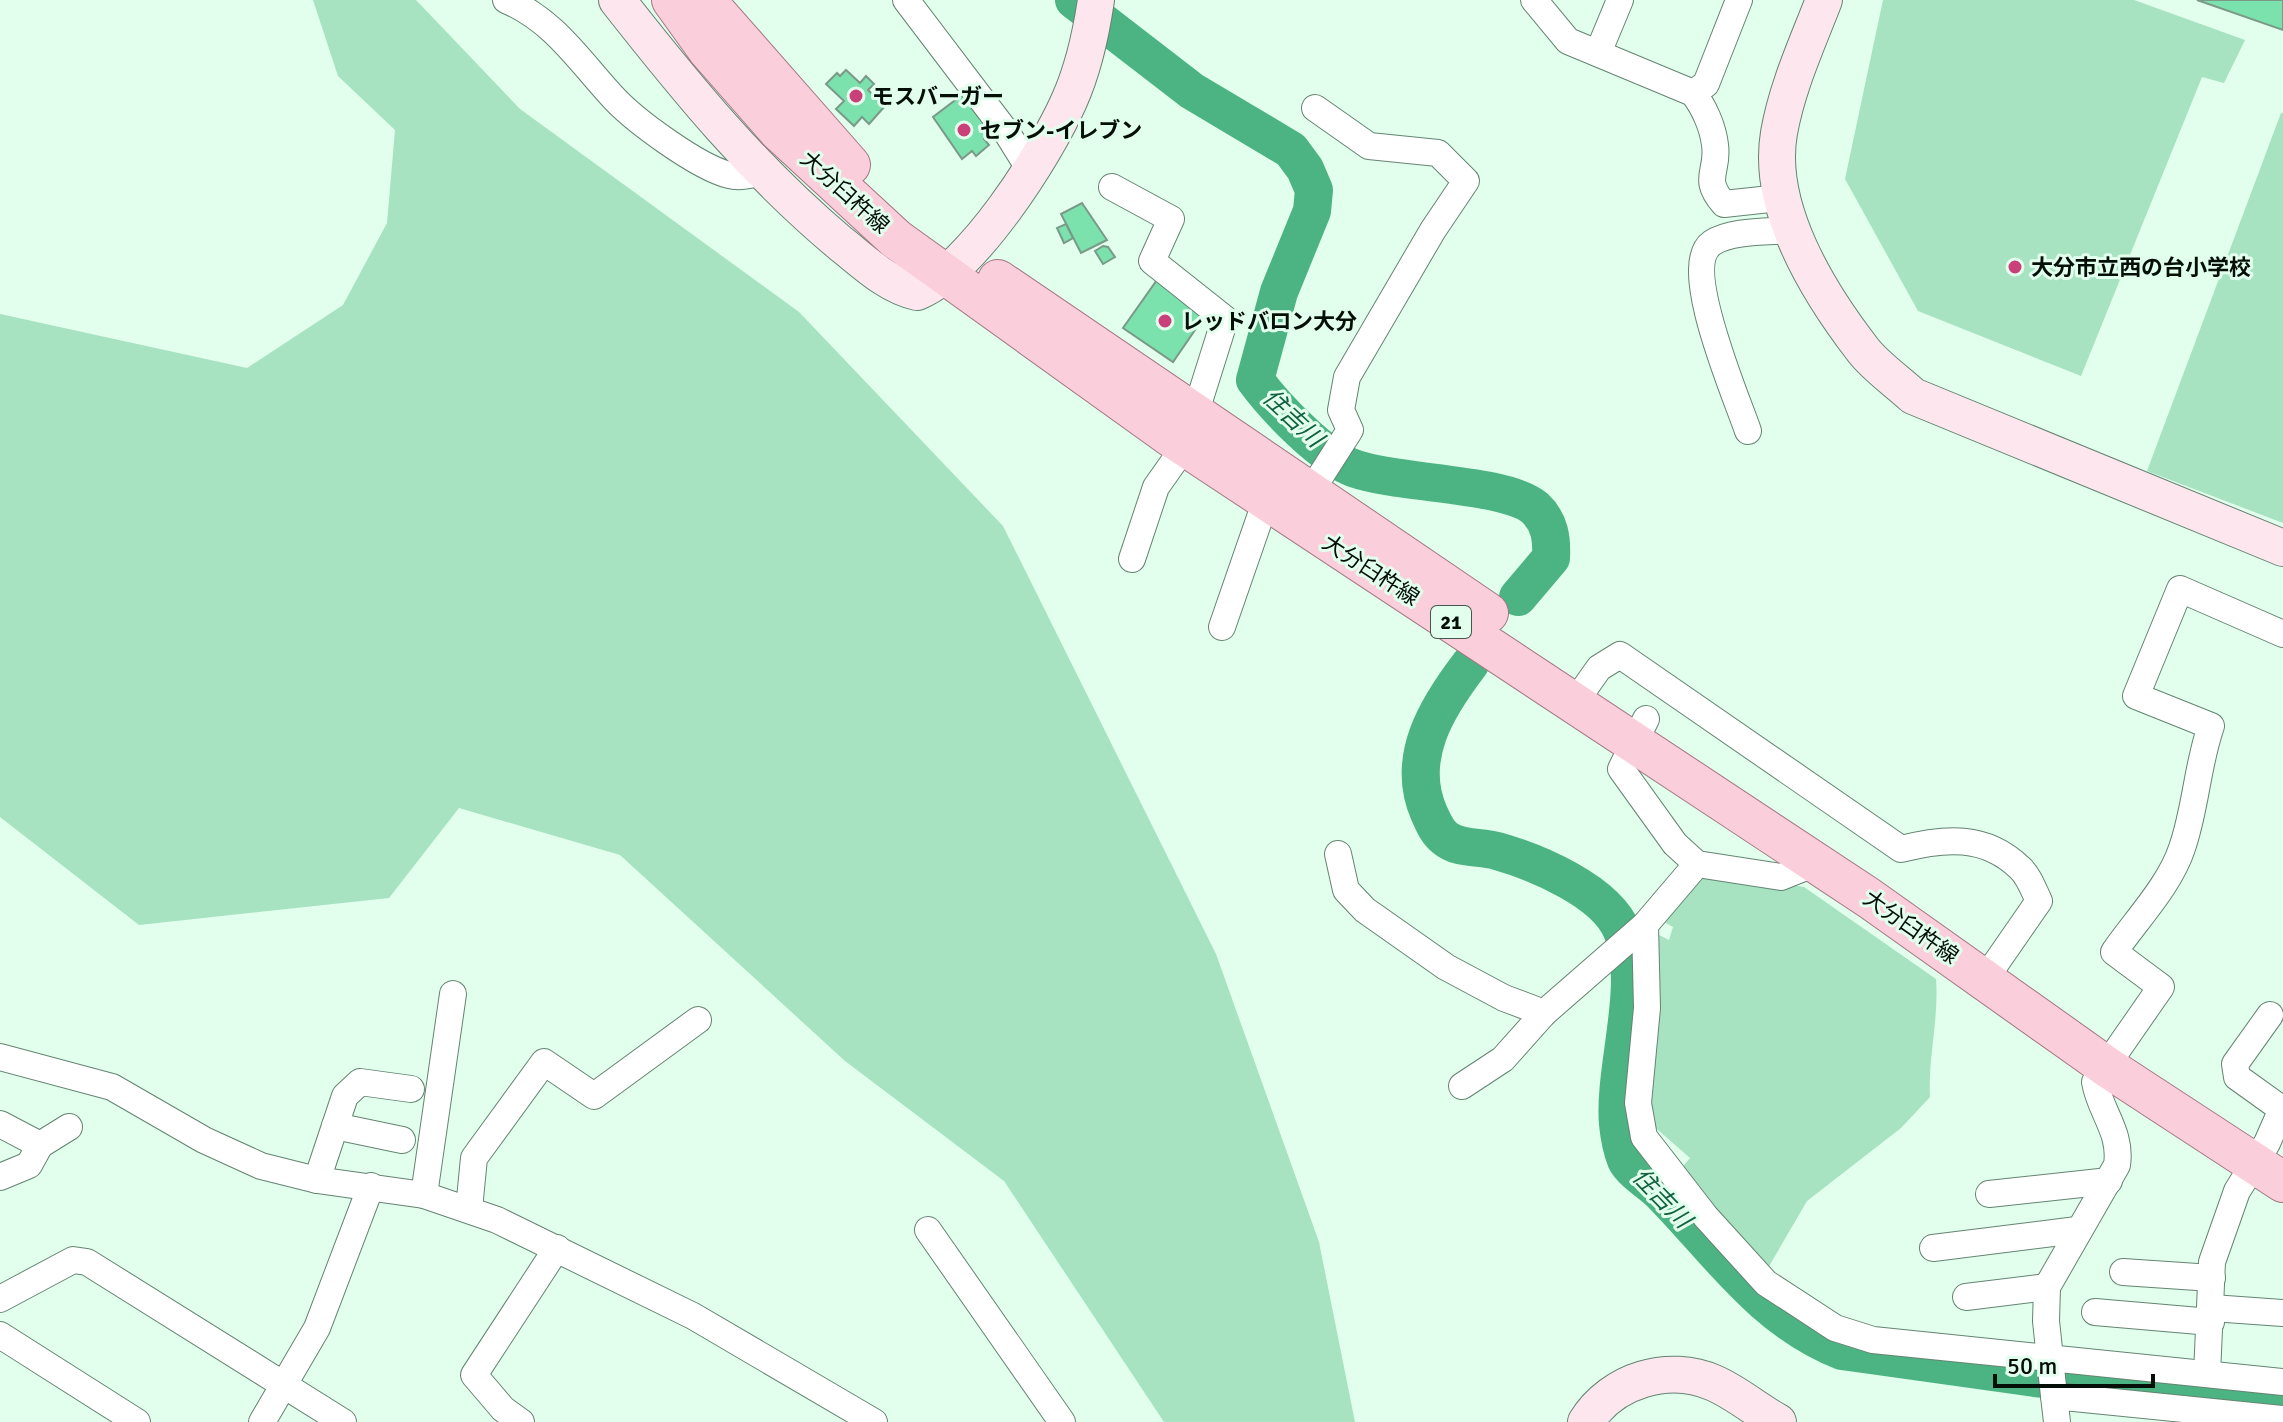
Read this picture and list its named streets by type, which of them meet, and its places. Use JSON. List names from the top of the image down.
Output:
{
  "streets": {
    "main road": ["大分臼杵線", "21"]
  },
  "water": ["住吉川"],
  "places": [
    "モスバーガー",
    "セブン-イレブン",
    "大分市立西の台小学校",
    "レッドバロン大分"
  ],
  "scale_bar": "50 m"
}
